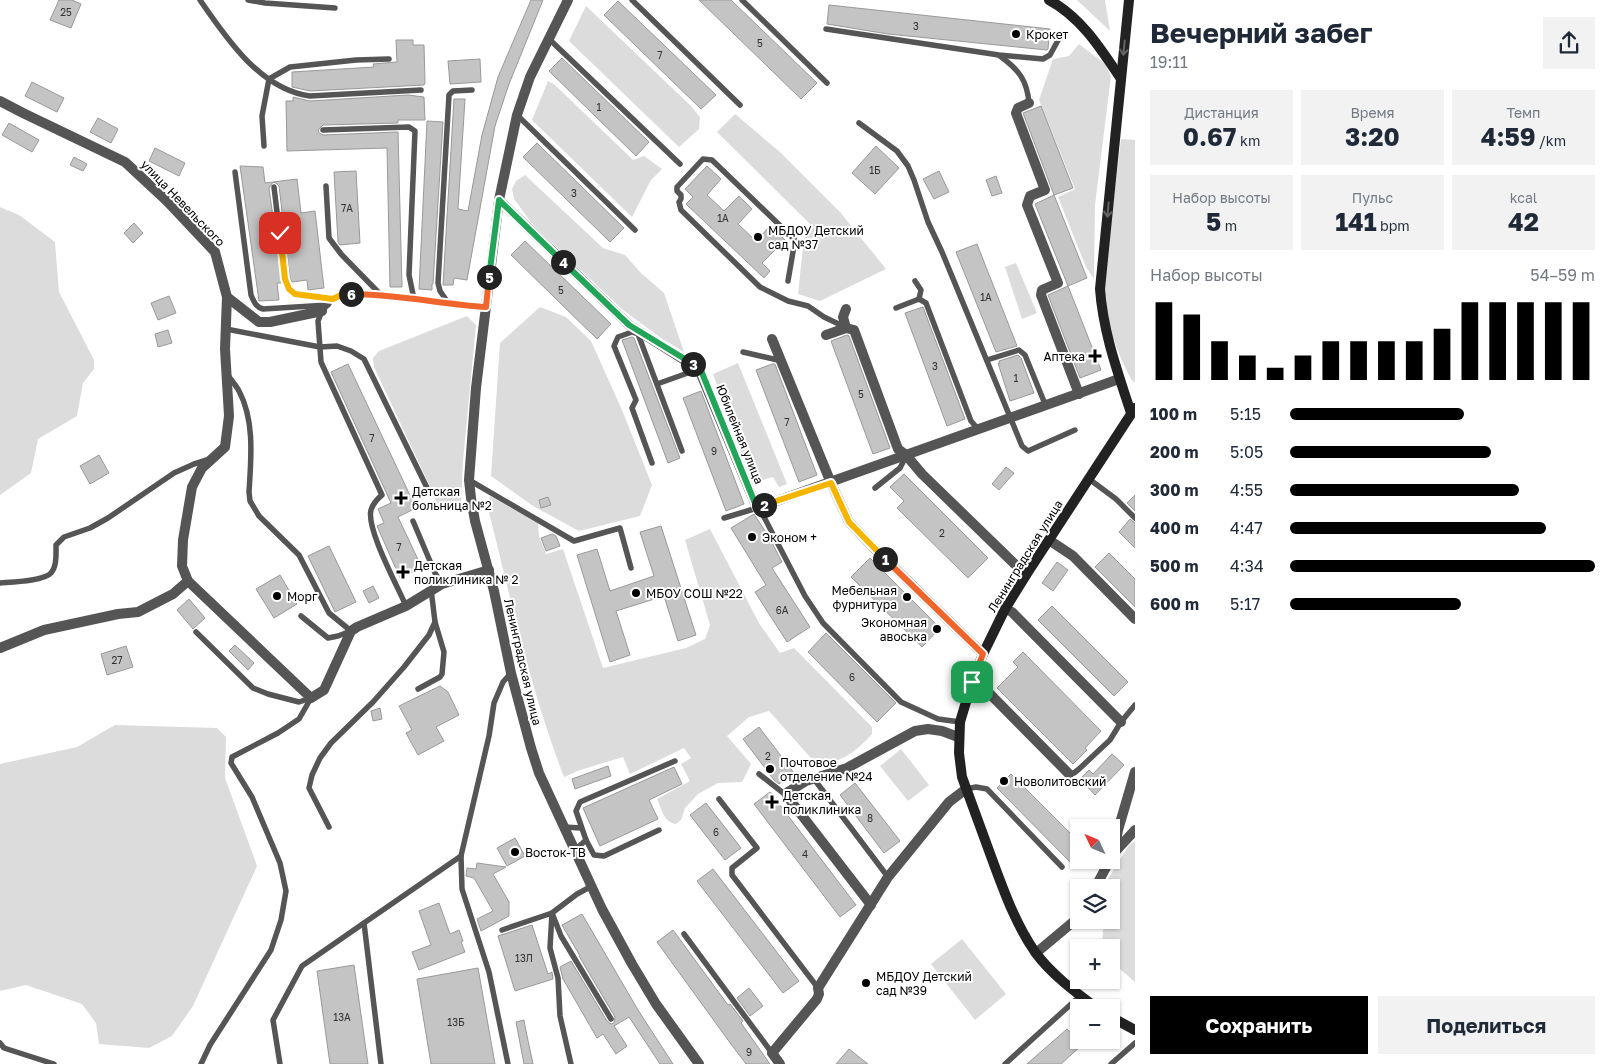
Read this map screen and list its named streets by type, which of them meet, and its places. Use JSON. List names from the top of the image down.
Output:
{
  "streets": {
    "main road": ["Ленинградская улица"],
    "street": ["улица Невельского", "Юбилейная улица"]
  },
  "places": {
    "other": [
      "Крокет",
      "МБДОУ Детский сад №37",
      "Эконом +",
      "МБОУ СОШ №22",
      "Морг",
      "Мебельная фурнитура",
      "Экономная авоська",
      "Почтовое отделение №24",
      "Новолитовский",
      "Восток-ТВ",
      "МБДОУ Детский сад №39"
    ],
    "health": [
      "Аптека",
      "Детская больница №2",
      "Детская поликлиника № 2",
      "Детская поликлиника"
    ]
  },
  "house_numbers": [
    "25",
    "3",
    "5",
    "7",
    "1",
    "1Б",
    "3",
    "7А",
    "1А",
    "5",
    "1А",
    "3",
    "1",
    "5",
    "7",
    "7",
    "9",
    "2",
    "7",
    "6А",
    "27",
    "6",
    "2",
    "8",
    "6",
    "4",
    "13Л",
    "13А",
    "13Б",
    "9"
  ],
  "north": "top left",
  "page": {
    "heading": ["Вечерний забег", "19:11"],
    "stats": [
      ["Дистанция", "0.67 km"],
      ["Время", "3:20"],
      ["Темп", "4:59 /km"],
      ["Набор высоты", "5 m"],
      ["Пульс", "141 bpm"],
      ["kcal", "42"]
    ],
    "pins": [
      "4",
      "5",
      "6",
      "3",
      "2",
      "1"
    ],
    "chart": ["Набор высоты", "54–59 m"],
    "list": [
      {
        "name": "100 m",
        "note": "5:15"
      },
      {
        "name": "200 m",
        "note": "5:05"
      },
      {
        "name": "300 m",
        "note": "4:55"
      },
      {
        "name": "400 m",
        "note": "4:47"
      },
      {
        "name": "500 m",
        "note": "4:34"
      },
      {
        "name": "600 m",
        "note": "5:17"
      }
    ],
    "map_buttons": ["+", "−"],
    "buttons": ["Сохранить", "Поделиться"]
  }
}
